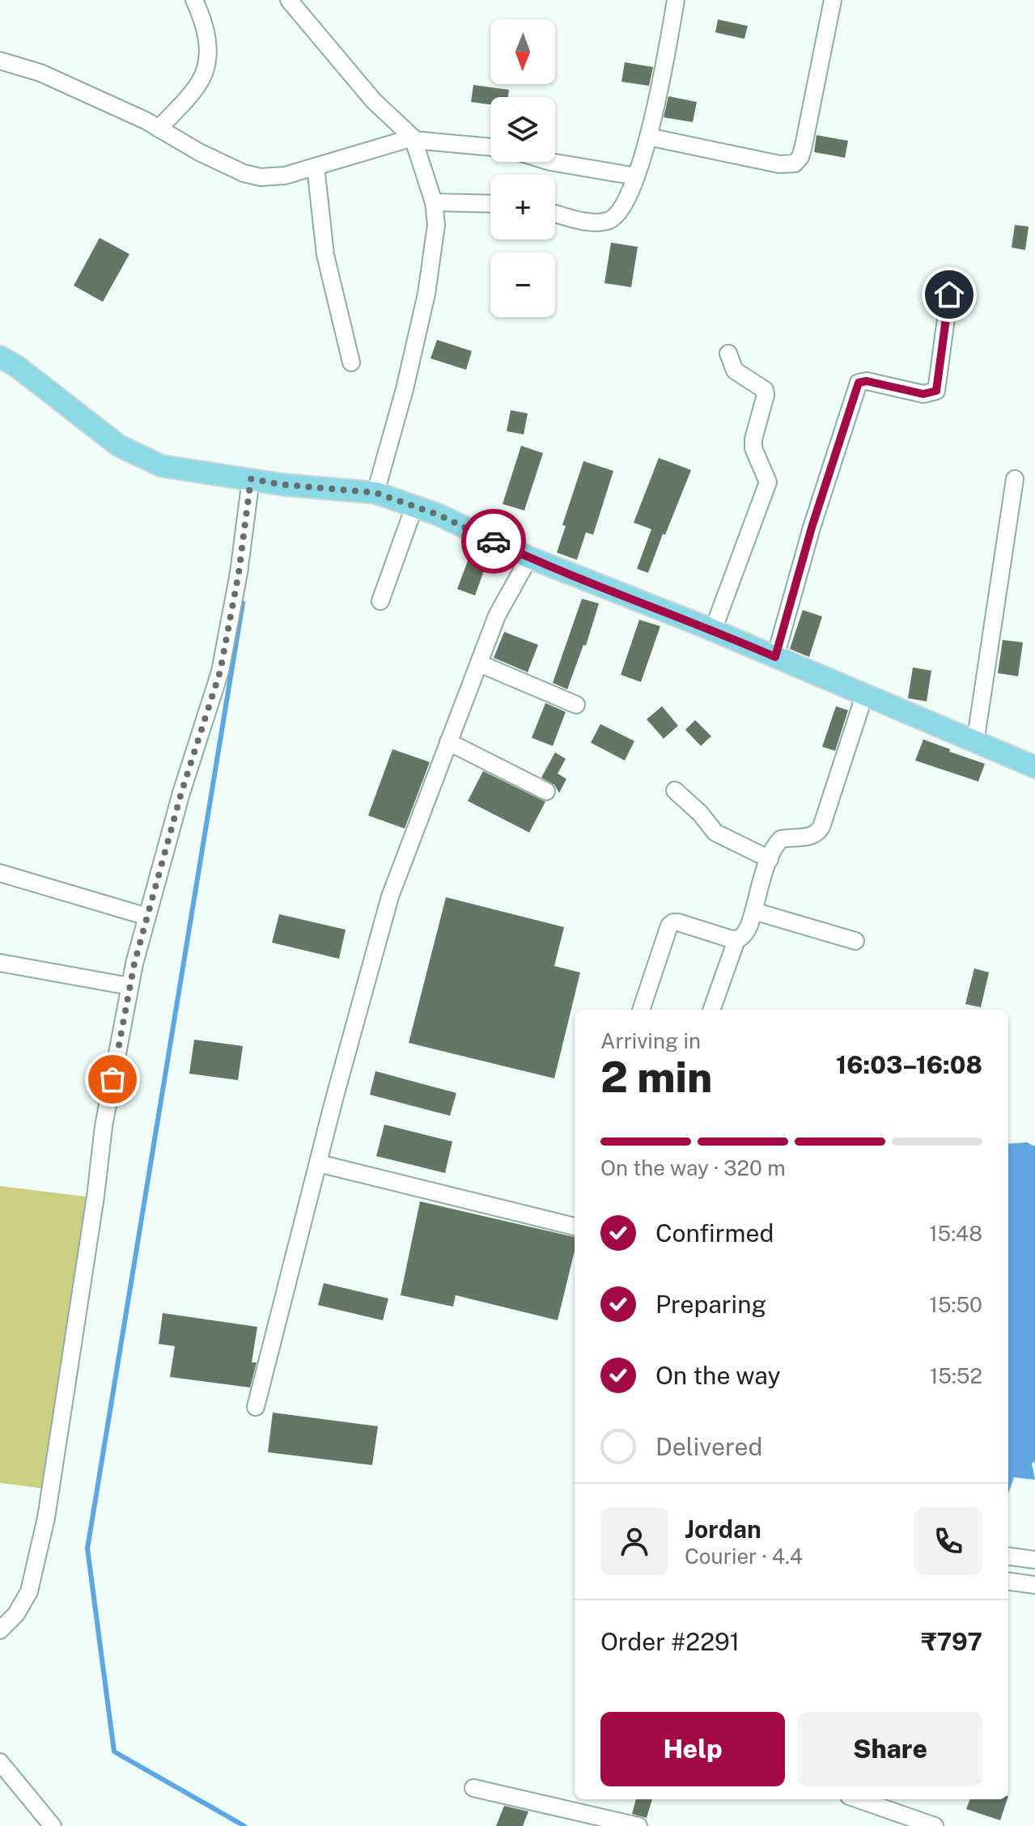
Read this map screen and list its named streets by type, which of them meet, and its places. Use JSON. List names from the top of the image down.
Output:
{
  "north": "bottom",
  "page": {
    "map_buttons": ["+", "−"],
    "heading": ["2 min", "Arriving in", "16:03–16:08"],
    "panel": [
      "Jordan",
      "Courier · 4.4",
      "Order #2291",
      "₹797"
    ],
    "bar": "On the way · 320 m",
    "list": [
      ["Confirmed", "15:48"],
      ["Preparing", "15:50"],
      ["On the way", "15:52"],
      "Delivered"
    ],
    "buttons": ["Help", "Share"]
  }
}
